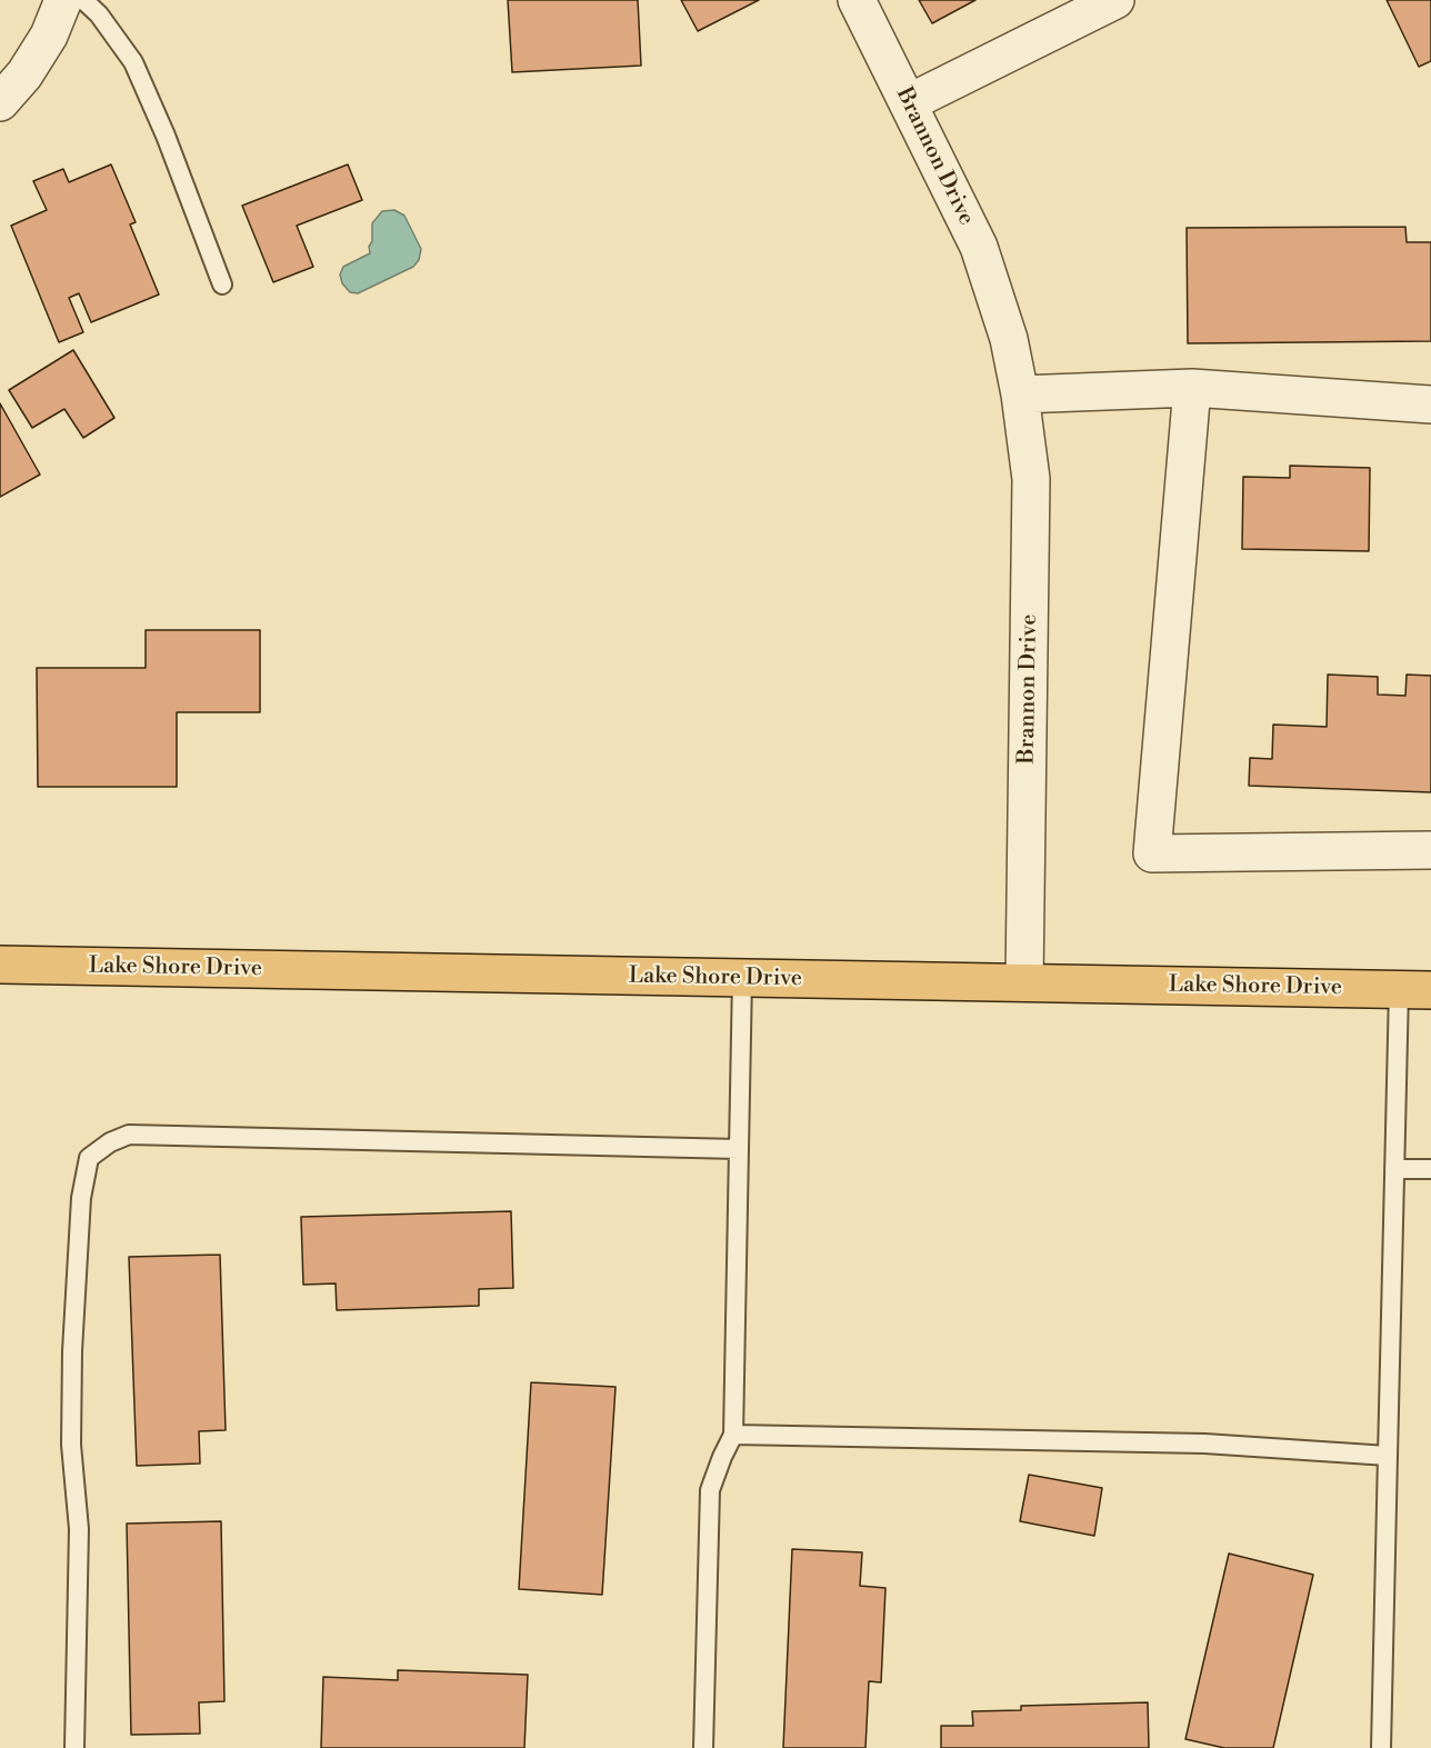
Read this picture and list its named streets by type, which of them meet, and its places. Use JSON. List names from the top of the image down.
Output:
{
  "streets": {
    "main road": ["Lake Shore Drive"],
    "street": ["Brannon Drive"]
  },
  "crossings": [
    ["Brannon Drive", "Lake Shore Drive"]
  ]
}
